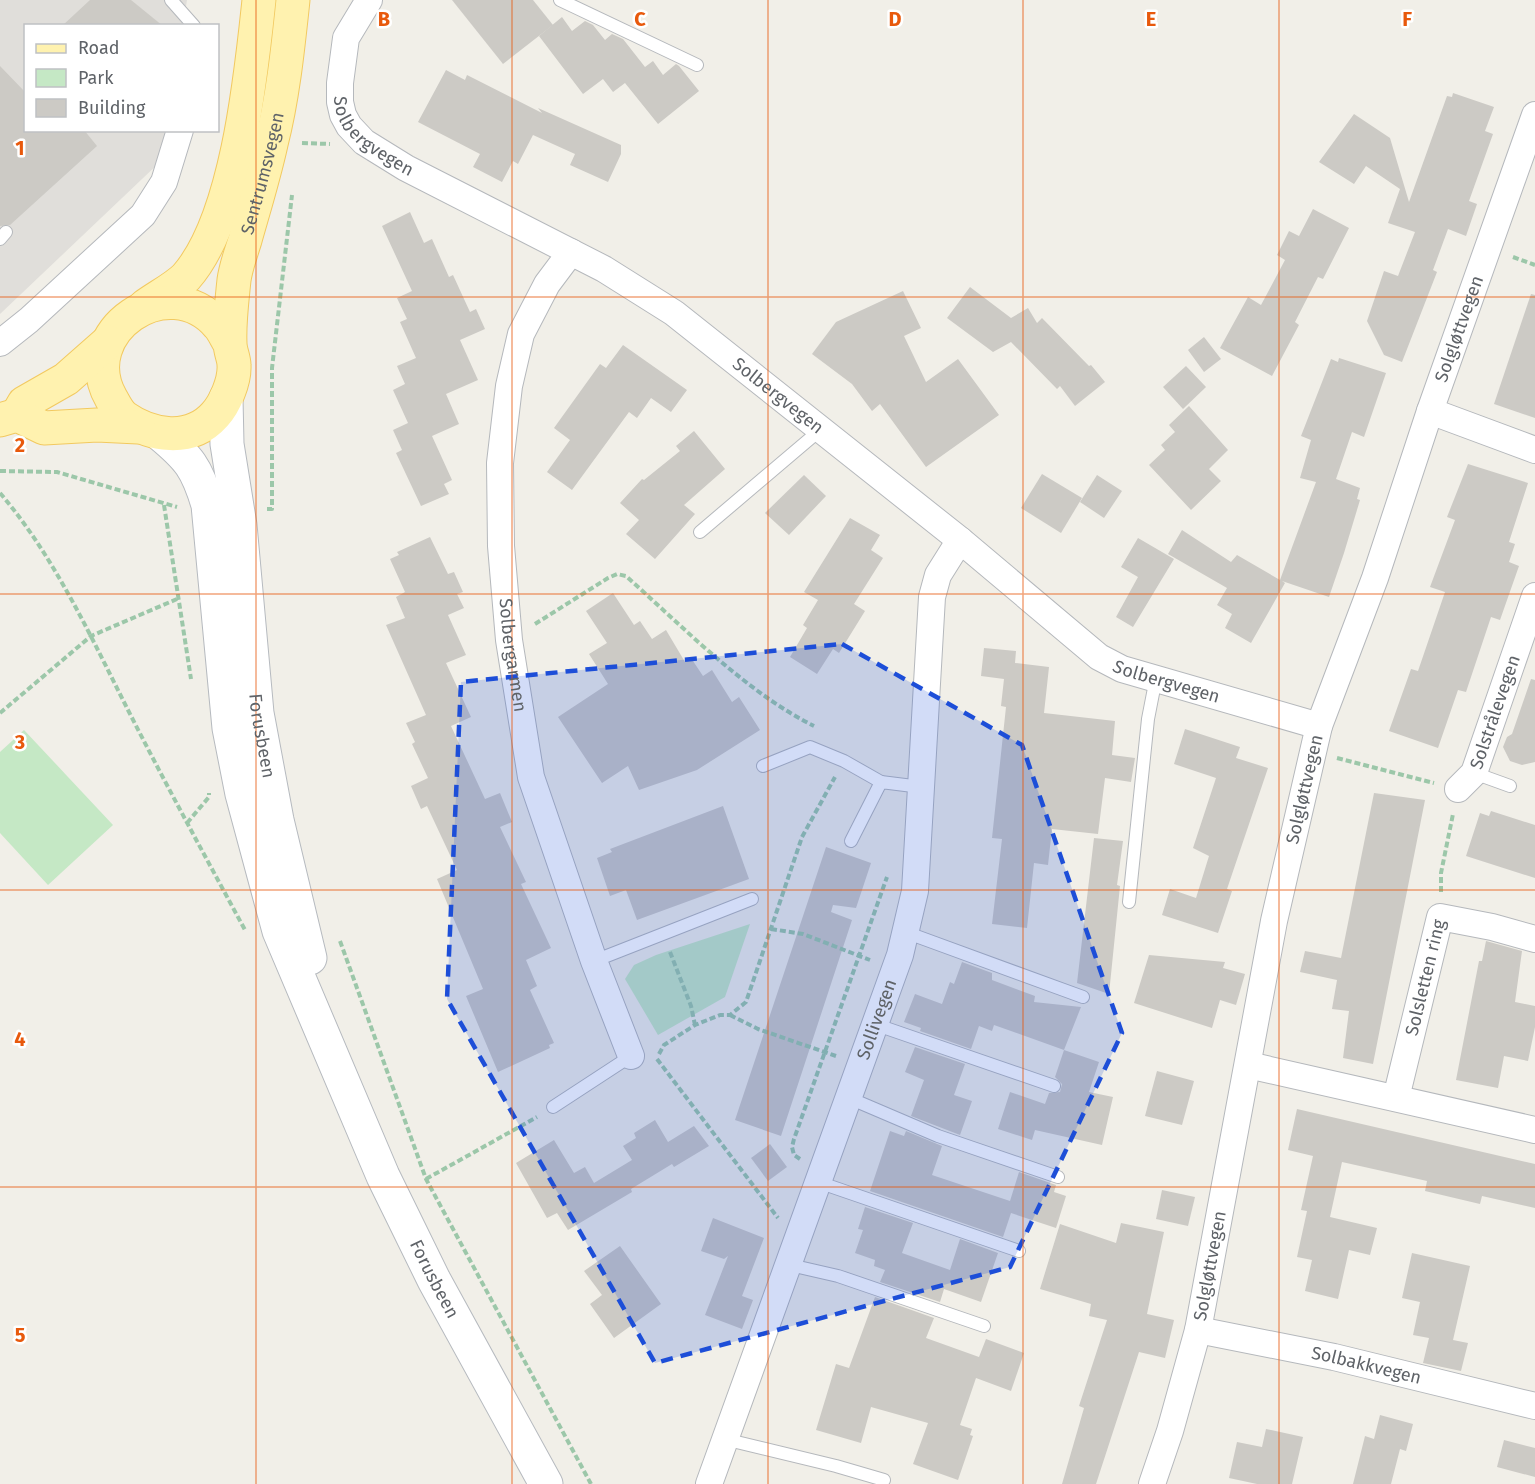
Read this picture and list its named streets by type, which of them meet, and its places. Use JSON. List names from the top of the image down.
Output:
{
  "streets": {
    "main road": ["Sentrumsvegen", "Forusbeen"],
    "street": [
      "Solbergvegen",
      "Solgløttvegen",
      "Solbergarmen",
      "Solstrålevegen",
      "Solsletten ring",
      "Sollivegen",
      "Solbakkvegen"
    ]
  },
  "crossings": [
    ["Solbergvegen", "Solgløttvegen"],
    ["Solbergvegen", "Solbergarmen"],
    ["Solbergvegen", "Sollivegen"],
    ["Sentrumsvegen", "Forusbeen"],
    ["Solgløttvegen", "Solbakkvegen"]
  ],
  "legend": ["Road", "Park", "Building"],
  "grid": {
    "columns": [
      "B",
      "C",
      "D",
      "E",
      "F"
    ],
    "rows": [
      "1",
      "2",
      "3",
      "4",
      "5"
    ]
  }
}
